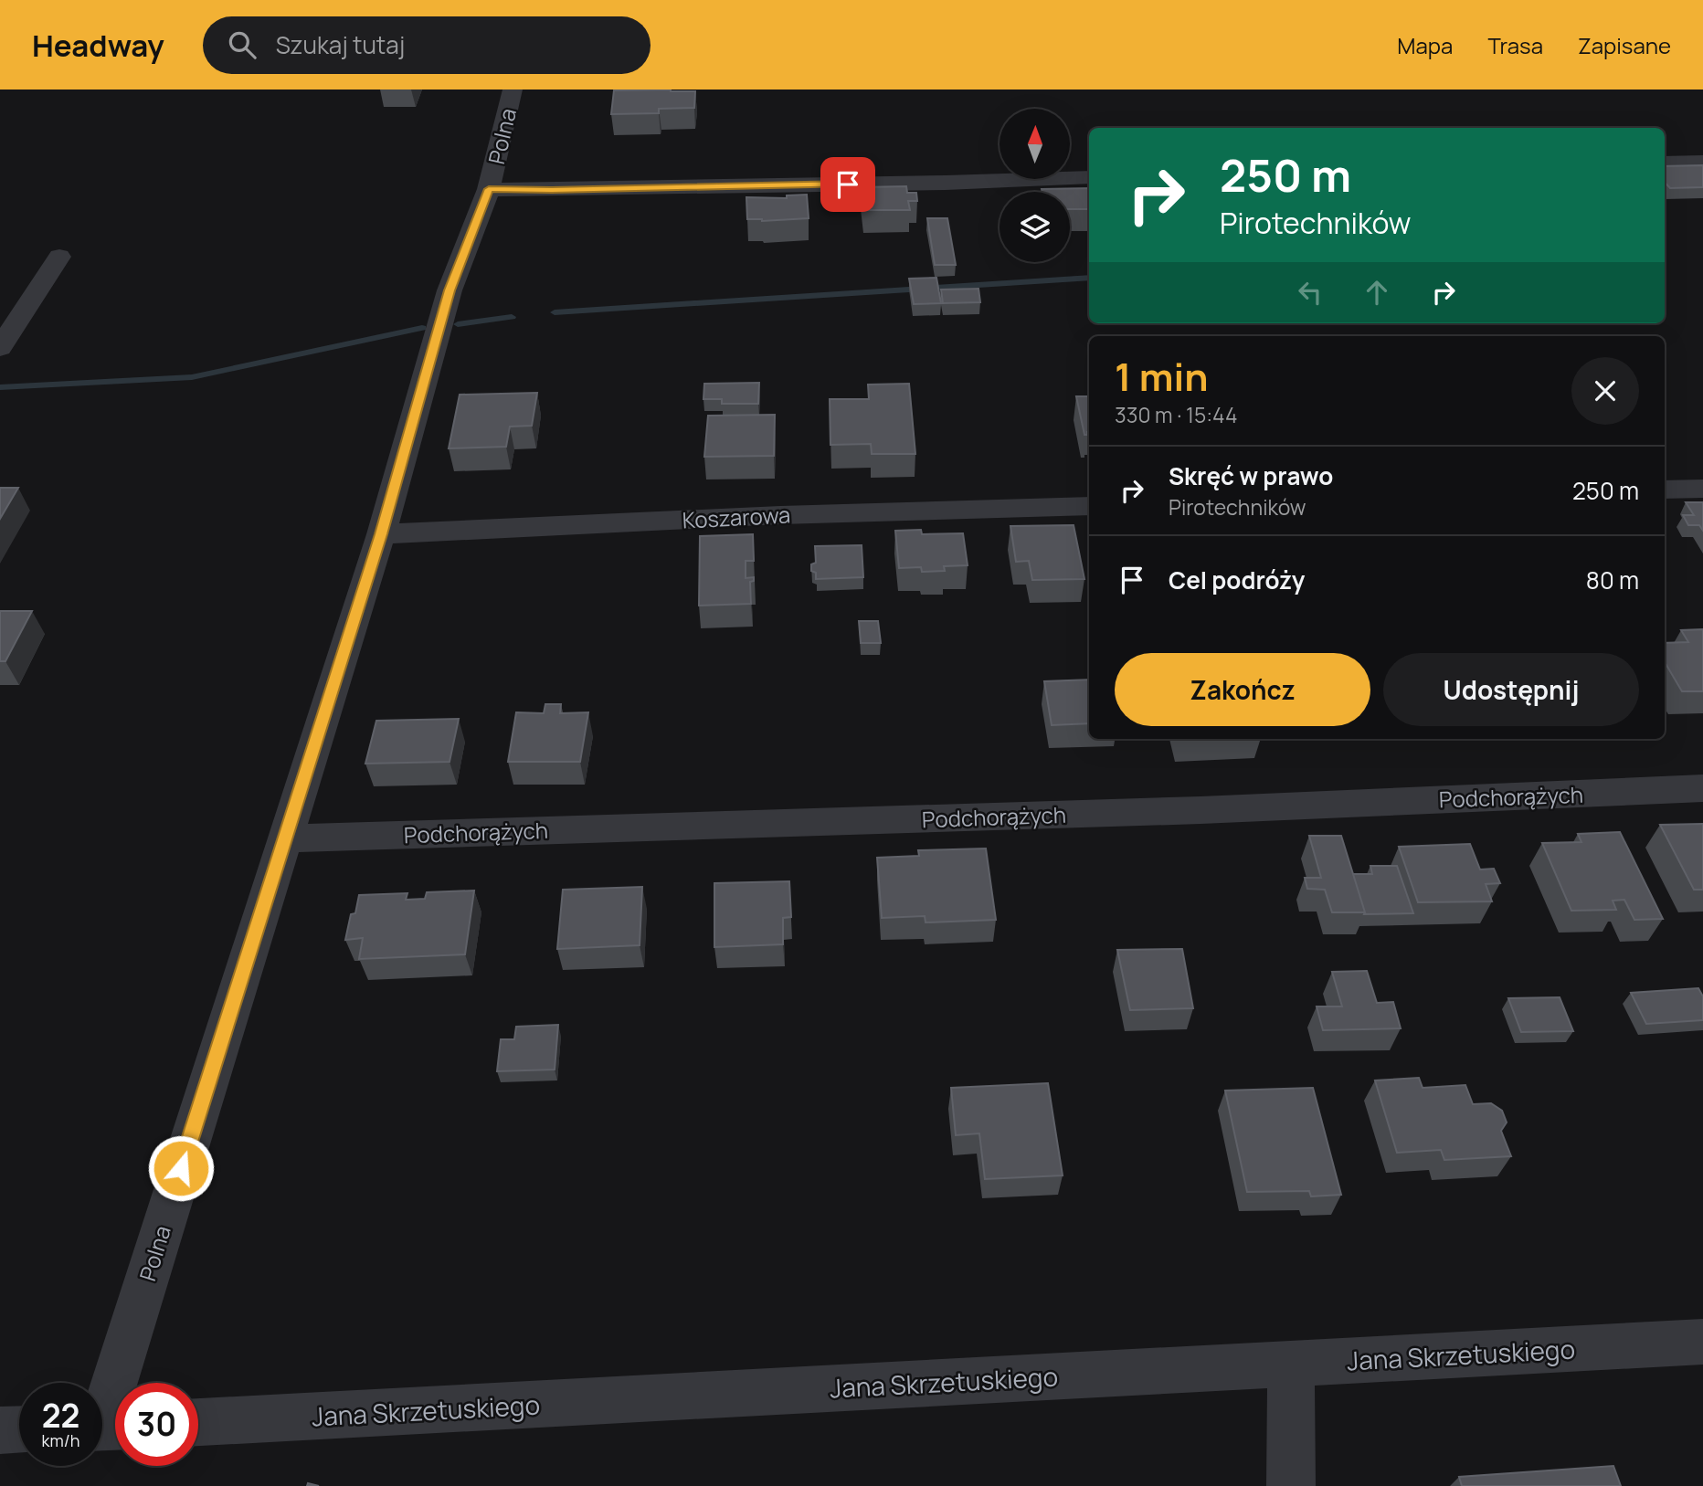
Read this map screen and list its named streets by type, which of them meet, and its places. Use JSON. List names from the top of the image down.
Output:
{
  "streets": {
    "street": [
      "Polna",
      "Koszarowa",
      "Podchorążych",
      "Jana Skrzetuskiego"
    ]
  },
  "crossings": [
    ["Polna", "Koszarowa"],
    ["Polna", "Podchorążych"]
  ],
  "north": "top",
  "page": {
    "header": "Headway",
    "search": "Szukaj tutaj",
    "nav": ["Mapa", "Trasa", "Zapisane"],
    "turn": ["250 m", "Pirotechników"],
    "heading": ["1 min", "330 m · 15:44"],
    "list": [
      {
        "name": "Skręć w prawo",
        "note": "Pirotechników",
        "value": "250 m"
      },
      {
        "name": "Cel podróży",
        "value": "80 m"
      }
    ],
    "buttons": ["Zakończ", "Udostępnij"],
    "speed": "22 km/h",
    "limit": "30"
  }
}
